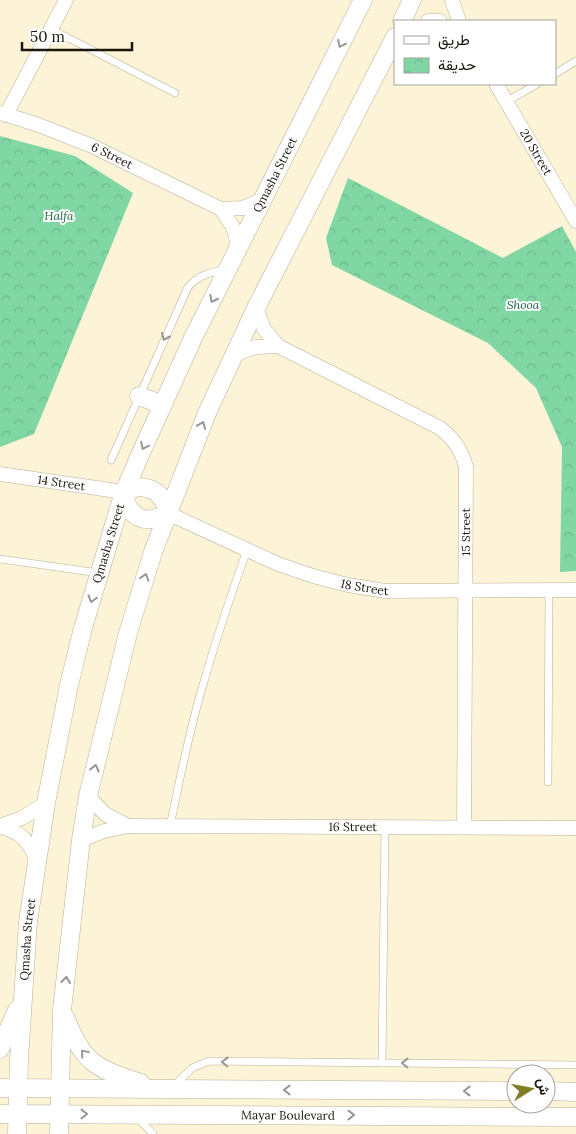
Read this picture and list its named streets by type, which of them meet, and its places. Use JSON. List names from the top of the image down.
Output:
{
  "streets": {
    "street": [
      "20 Street",
      "6 Street",
      "Qmasha Street",
      "14 Street",
      "15 Street",
      "18 Street",
      "16 Street",
      "Mayar Boulevard"
    ]
  },
  "crossings": [
    ["Qmasha Street", "14 Street"],
    ["Qmasha Street", "18 Street"],
    ["Qmasha Street", "Mayar Boulevard"],
    ["14 Street", "18 Street"],
    ["15 Street", "18 Street"],
    ["15 Street", "16 Street"]
  ],
  "parks": ["Halfa", "Shooa"],
  "legend": ["طريق", "حديقة"],
  "scale_bar": "50 m",
  "north": "right"
}
